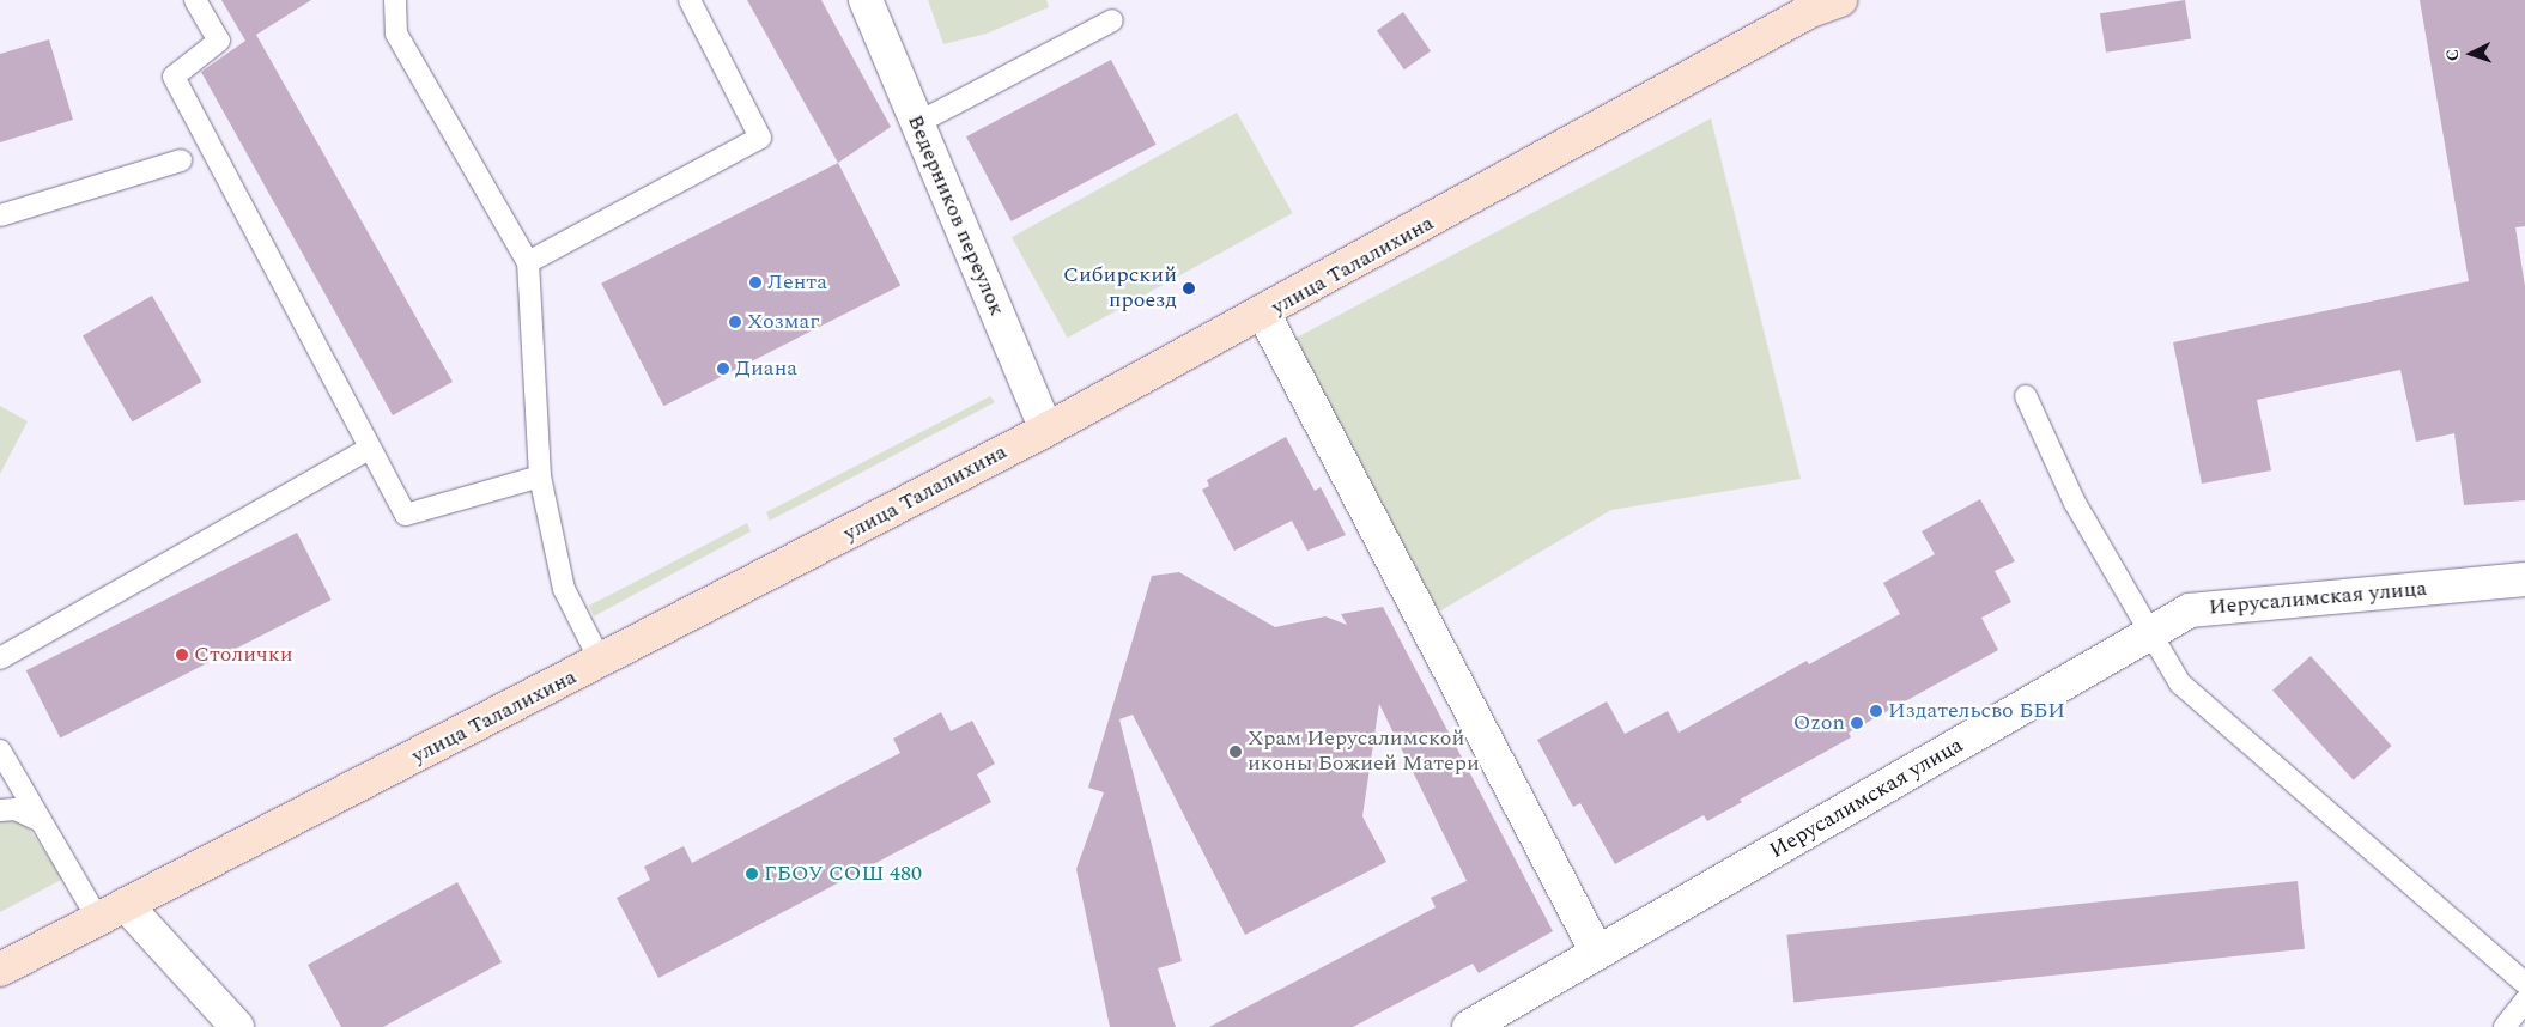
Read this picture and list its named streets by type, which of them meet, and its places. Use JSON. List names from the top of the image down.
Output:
{
  "streets": {
    "street": ["Ведерников переулок", "улица Талалихина", "Иерусалимская улица"]
  },
  "crossings": [
    ["Ведерников переулок", "улица Талалихина"]
  ],
  "places": [
    "Лента",
    "Сибирский проезд",
    "Хозмаг",
    "Диана",
    "Столички",
    "Издательсво ББИ",
    "Ozon",
    "Храм Иерусалимской иконы Божией Матери",
    "ГБОУ СОШ 480"
  ],
  "north": "left"
}
